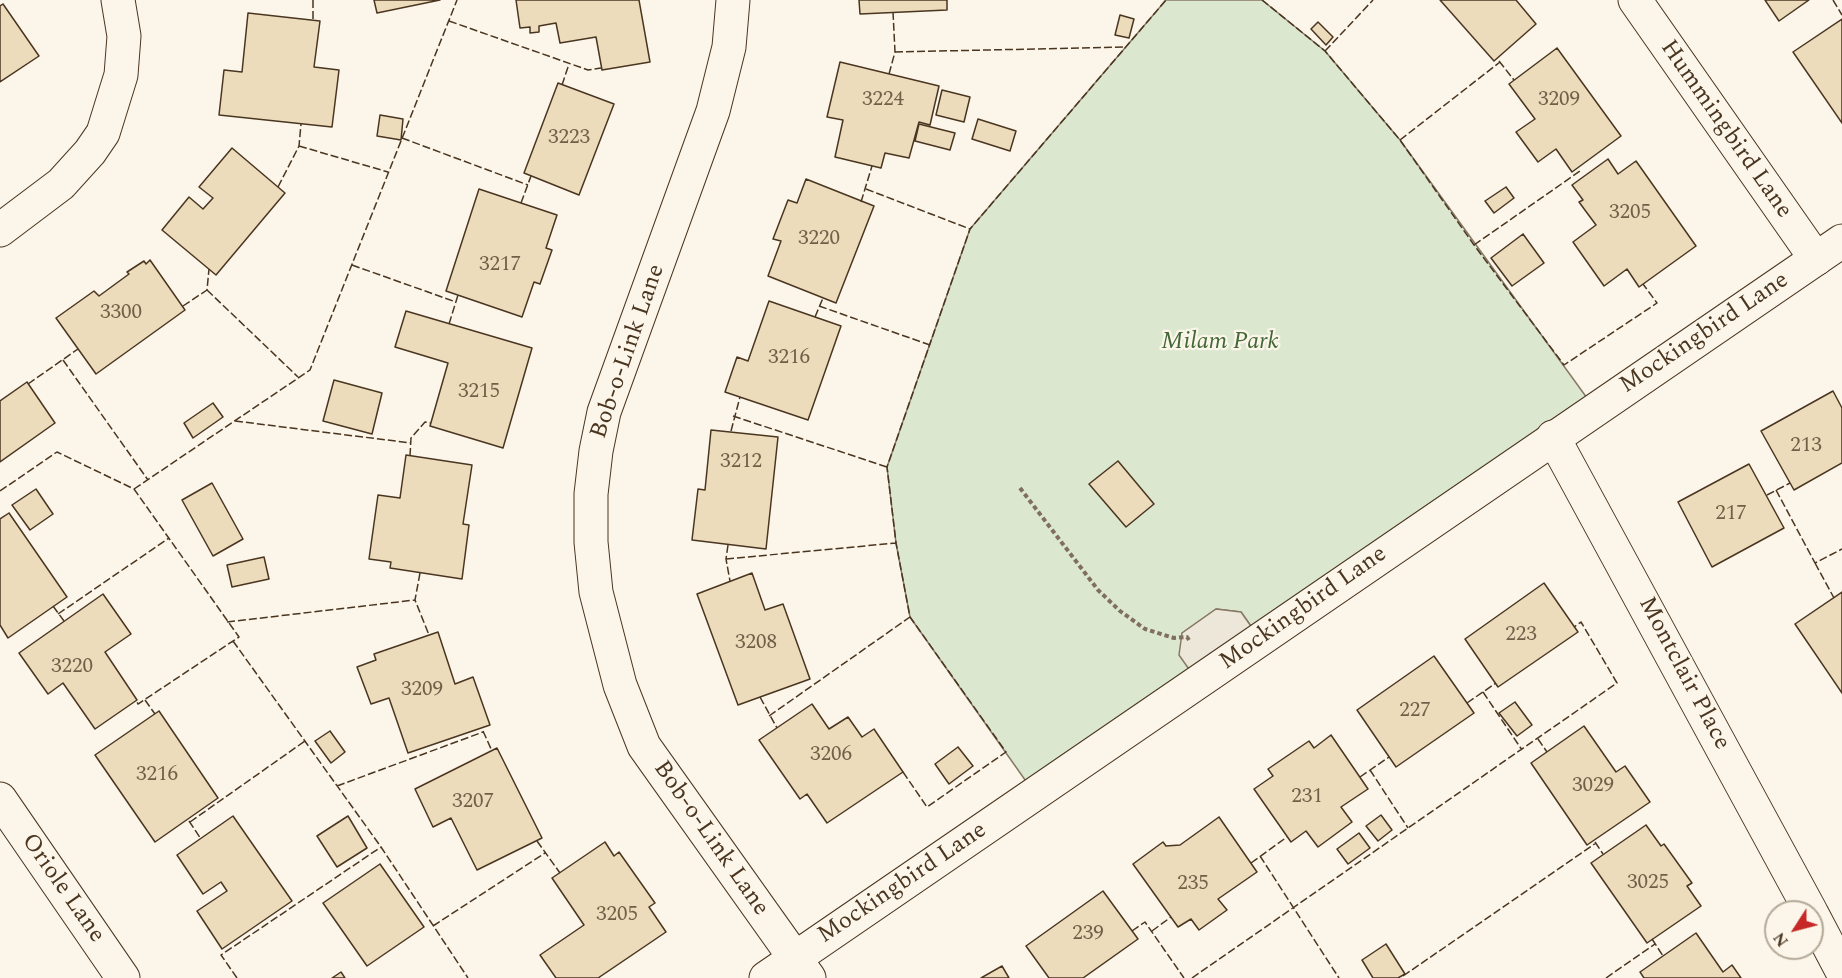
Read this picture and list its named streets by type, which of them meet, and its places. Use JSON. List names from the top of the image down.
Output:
{
  "streets": {
    "street": [
      "Hummingbird Lane",
      "Mockingbird Lane",
      "Bob-o-Link Lane",
      "Montclair Place",
      "Oriole Lane"
    ]
  },
  "crossings": [
    ["Hummingbird Lane", "Mockingbird Lane"],
    ["Mockingbird Lane", "Bob-o-Link Lane"],
    ["Mockingbird Lane", "Montclair Place"]
  ],
  "parks": ["Milam Park"],
  "house_numbers": [
    "3224",
    "3209",
    "3223",
    "3205",
    "3220",
    "3217",
    "3300",
    "3216",
    "3215",
    "213",
    "3212",
    "217",
    "223",
    "3208",
    "3220",
    "3209",
    "227",
    "3206",
    "3216",
    "3029",
    "231",
    "3207",
    "3025",
    "235",
    "3205",
    "239"
  ],
  "north": "bottom left"
}
